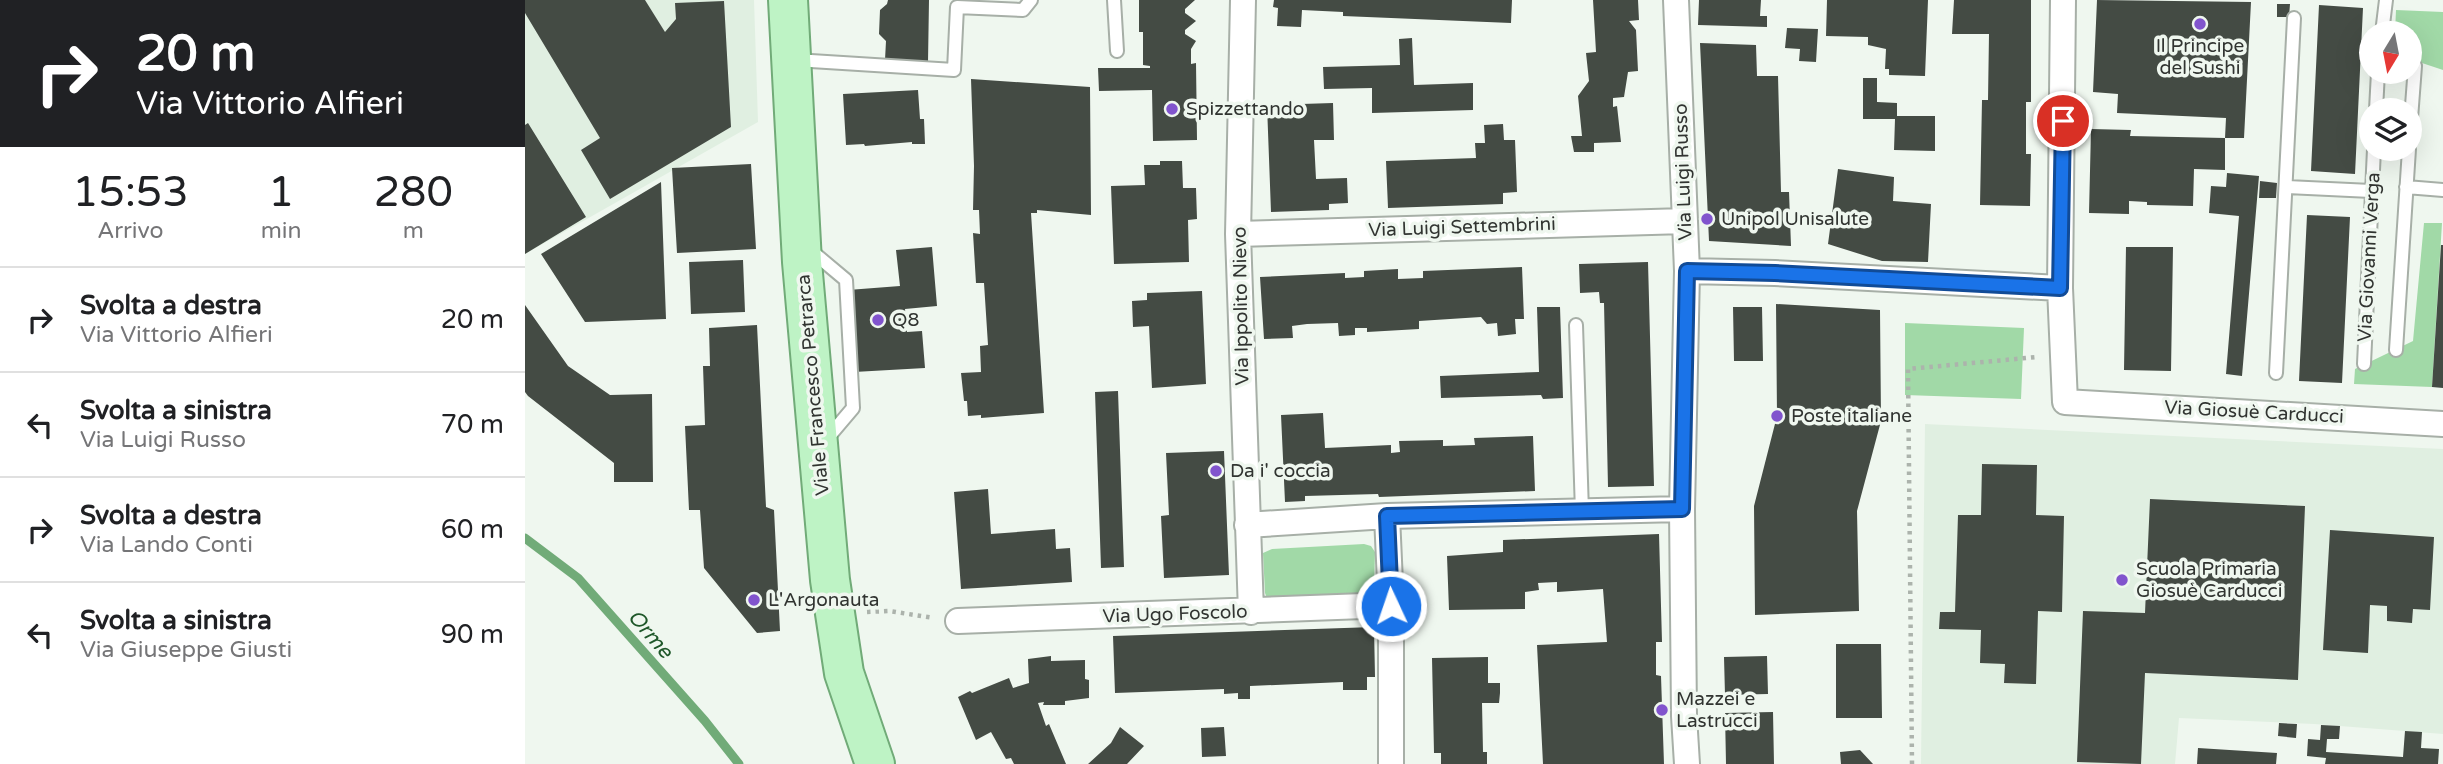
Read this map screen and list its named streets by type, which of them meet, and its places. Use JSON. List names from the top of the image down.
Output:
{
  "streets": {
    "main road": ["Viale Francesco Petrarca"],
    "street": [
      "Via Luigi Russo",
      "Via Luigi Settembrini",
      "Via Ippolito Nievo",
      "Via Giosuè Carducci",
      "Via Ugo Foscolo"
    ],
    "lane": ["Via Giovanni Verga"]
  },
  "crossings": [
    ["Via Luigi Russo", "Via Luigi Settembrini"],
    ["Via Luigi Settembrini", "Via Ippolito Nievo"],
    ["Via Ippolito Nievo", "Via Ugo Foscolo"]
  ],
  "water": ["Orme"],
  "places": [
    "Il Principe del Sushi",
    "Spizzettando",
    "Unipol Unisalute",
    "Q8",
    "Poste italiane",
    "Da i' coccia",
    "Scuola Primaria Giosuè Carducci",
    "L'Argonauta",
    "Mazzei e Lastrucci"
  ],
  "north": "bottom",
  "page": {
    "turn": ["20 m", "Via Vittorio Alfieri"],
    "eta": [
      "15:53",
      "Arrivo",
      "1",
      "min",
      "280",
      "m"
    ],
    "list": [
      {
        "name": "Svolta a destra",
        "note": "Via Vittorio Alfieri",
        "value": "20 m"
      },
      {
        "name": "Svolta a sinistra",
        "note": "Via Luigi Russo",
        "value": "70 m"
      },
      {
        "name": "Svolta a destra",
        "note": "Via Lando Conti",
        "value": "60 m"
      },
      {
        "name": "Svolta a sinistra",
        "note": "Via Giuseppe Giusti",
        "value": "90 m"
      }
    ]
  }
}
